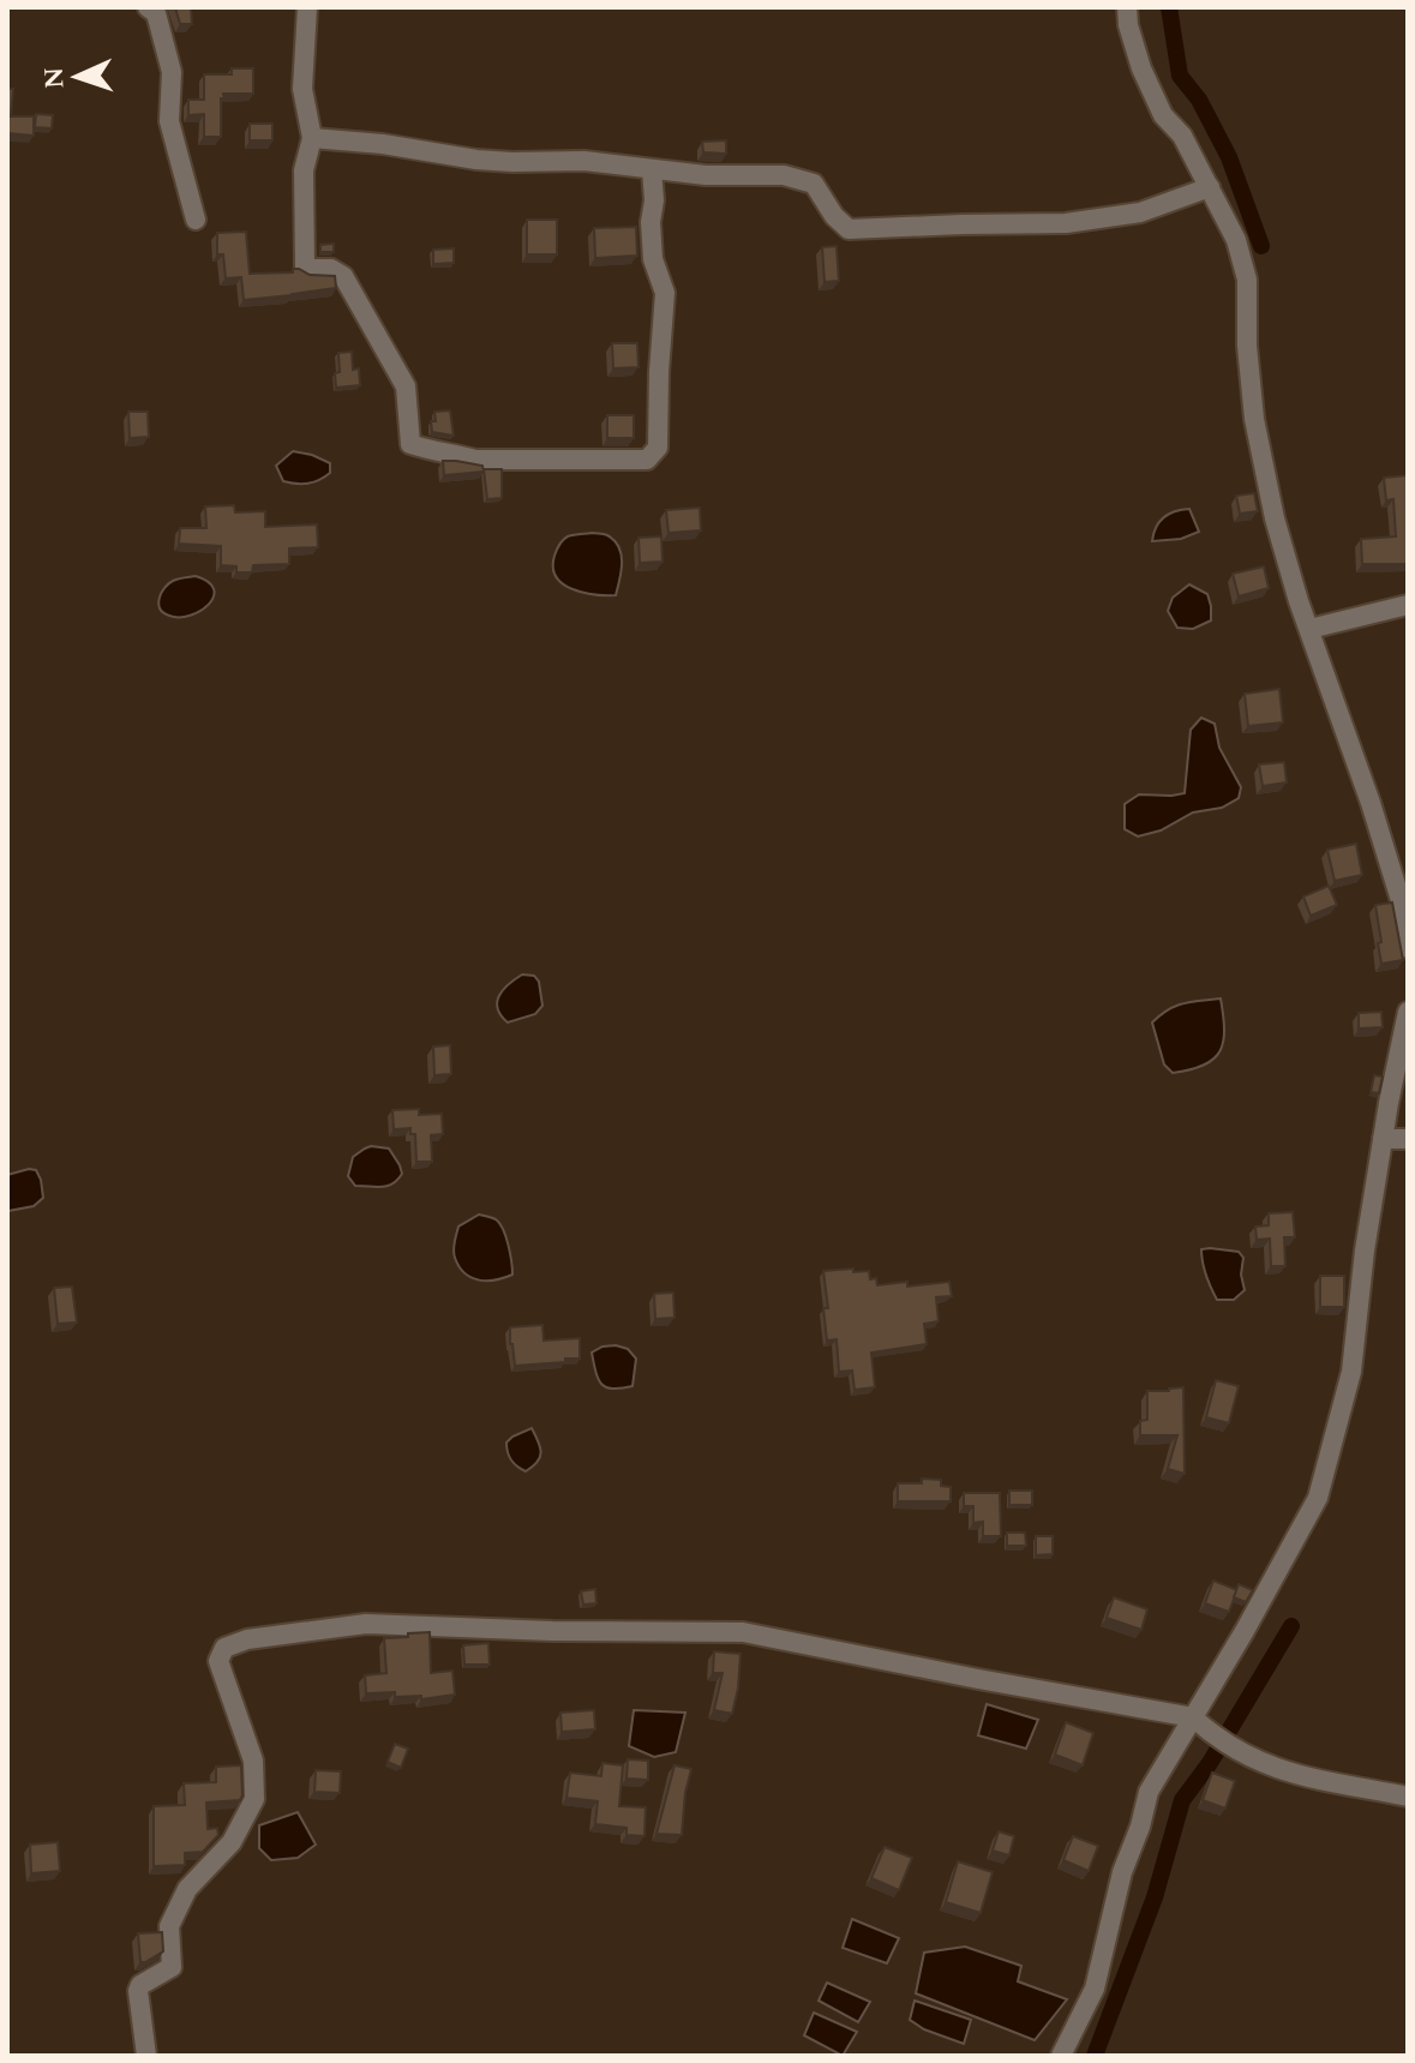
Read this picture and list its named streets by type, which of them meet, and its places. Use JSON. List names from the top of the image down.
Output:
{
  "north": "left"
}
